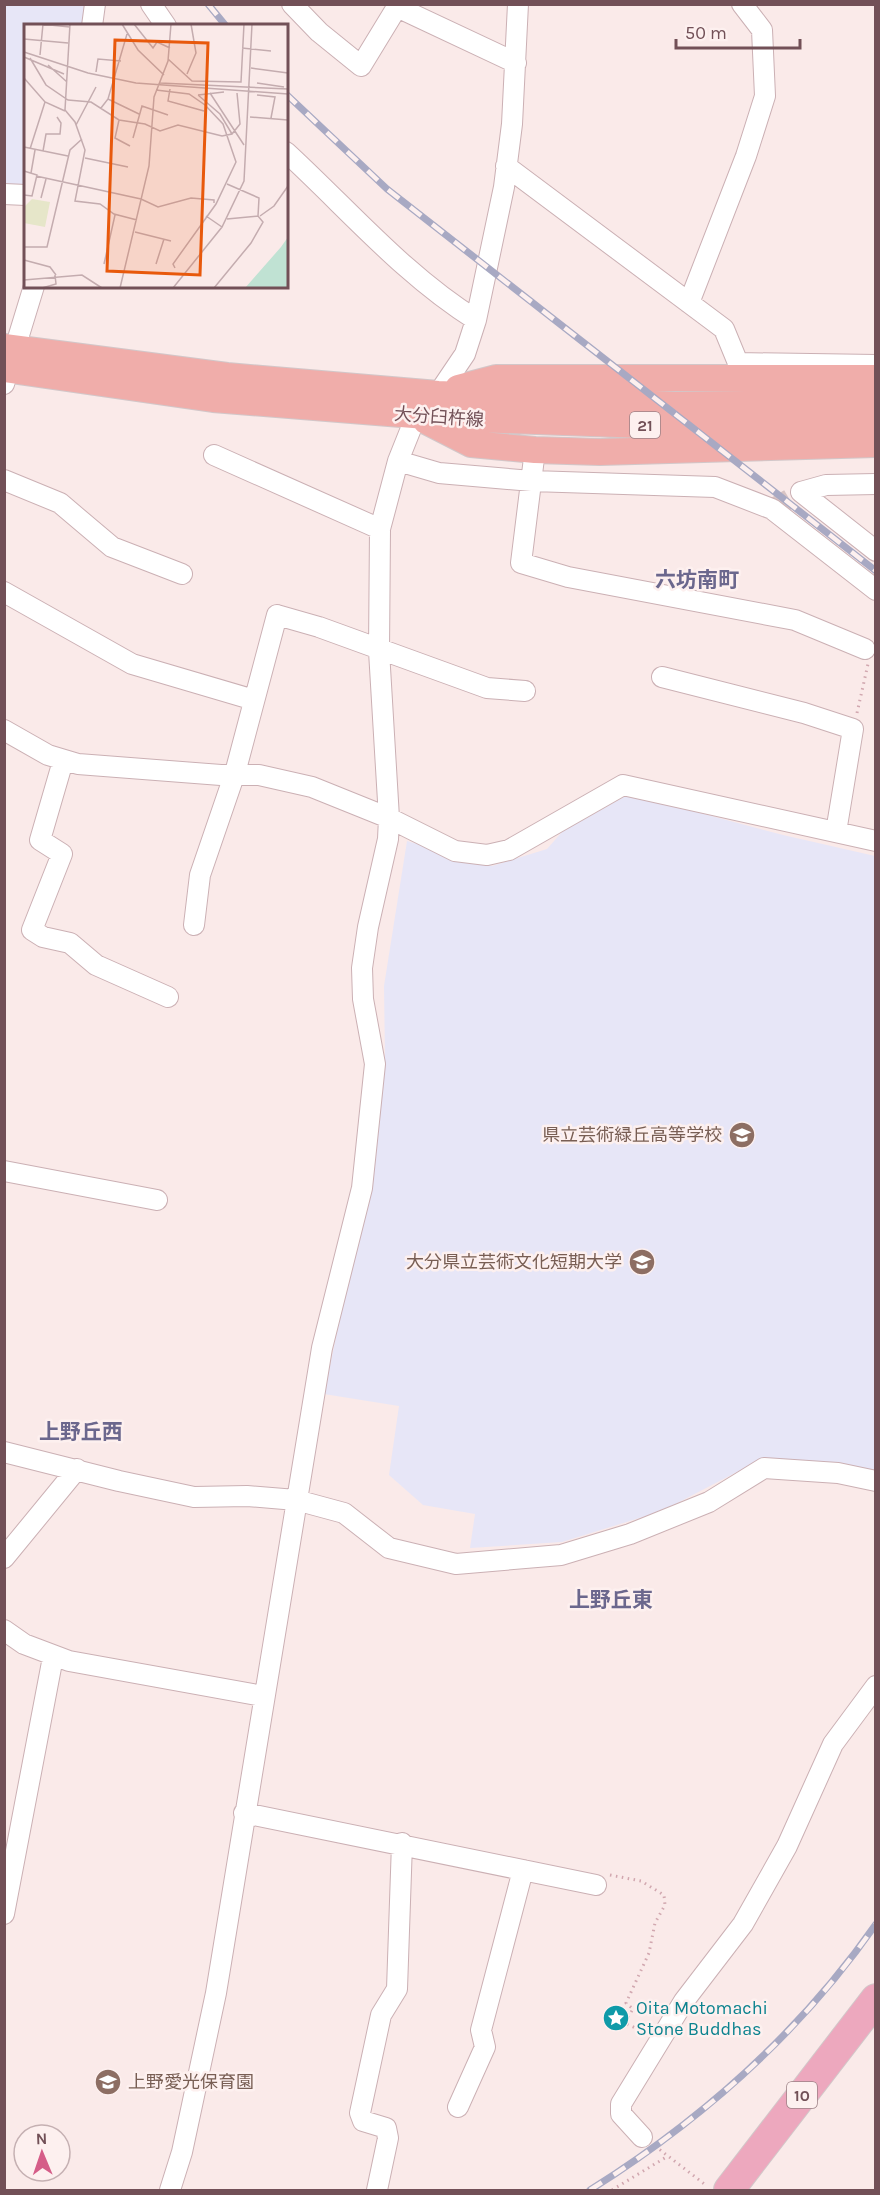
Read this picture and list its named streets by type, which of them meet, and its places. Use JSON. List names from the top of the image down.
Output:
{
  "streets": {
    "highway": ["10"],
    "main road": ["大分臼杵線", "21"]
  },
  "districts": ["六坊南町", "上野丘西", "上野丘東"],
  "places": {
    "school or university": ["県立芸術緑丘高等学校", "大分県立芸術文化短期大学", "上野愛光保育園"],
    "place": ["Oita Motomachi Stone Buddhas"]
  },
  "scale_bar": "50 m",
  "north": "top"
}
